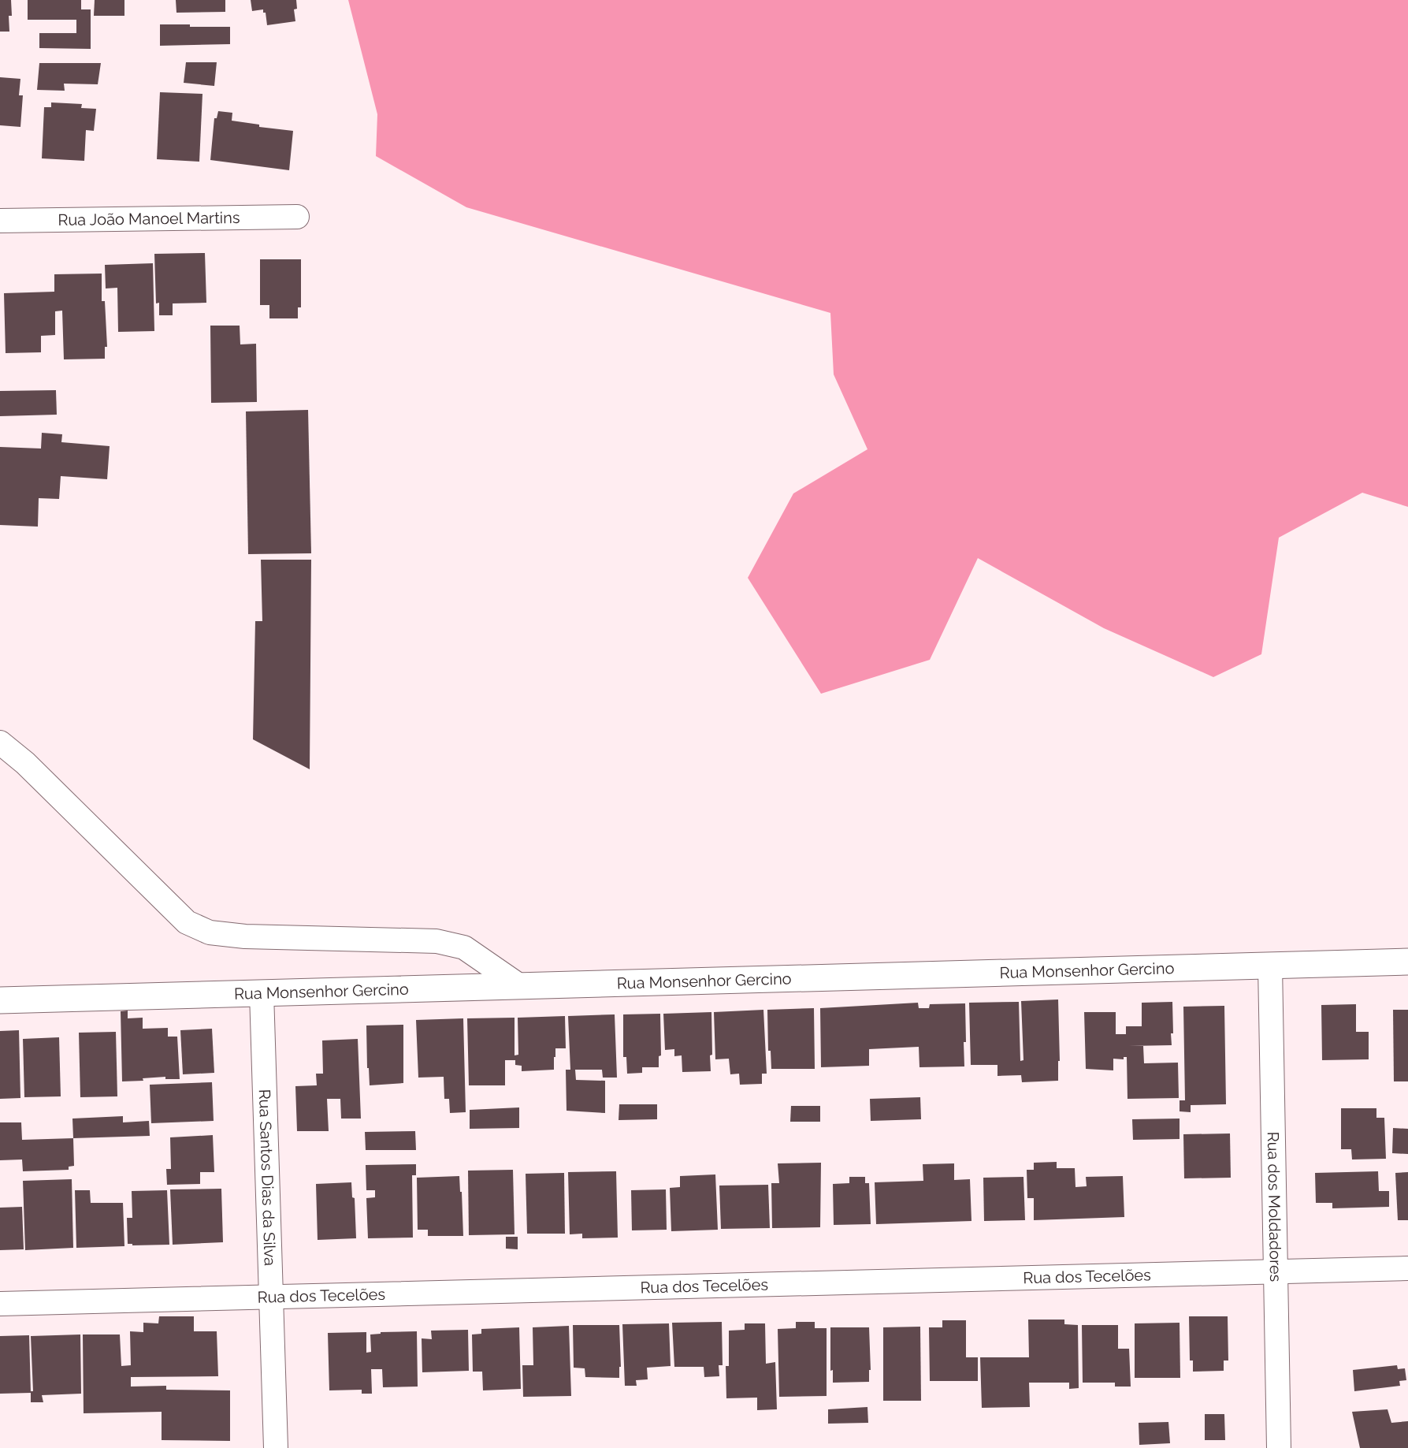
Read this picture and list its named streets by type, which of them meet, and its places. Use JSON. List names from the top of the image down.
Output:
{
  "streets": {
    "main road": ["Rua Monsenhor Gercino"],
    "street": [
      "Rua João Manoel Martins",
      "Rua Santos Dias da Silva",
      "Rua dos Moldadores",
      "Rua dos Tecelões"
    ]
  },
  "crossings": [
    ["Rua Monsenhor Gercino", "Rua Santos Dias da Silva"],
    ["Rua Monsenhor Gercino", "Rua dos Moldadores"],
    ["Rua Santos Dias da Silva", "Rua dos Tecelões"],
    ["Rua dos Moldadores", "Rua dos Tecelões"]
  ]
}
